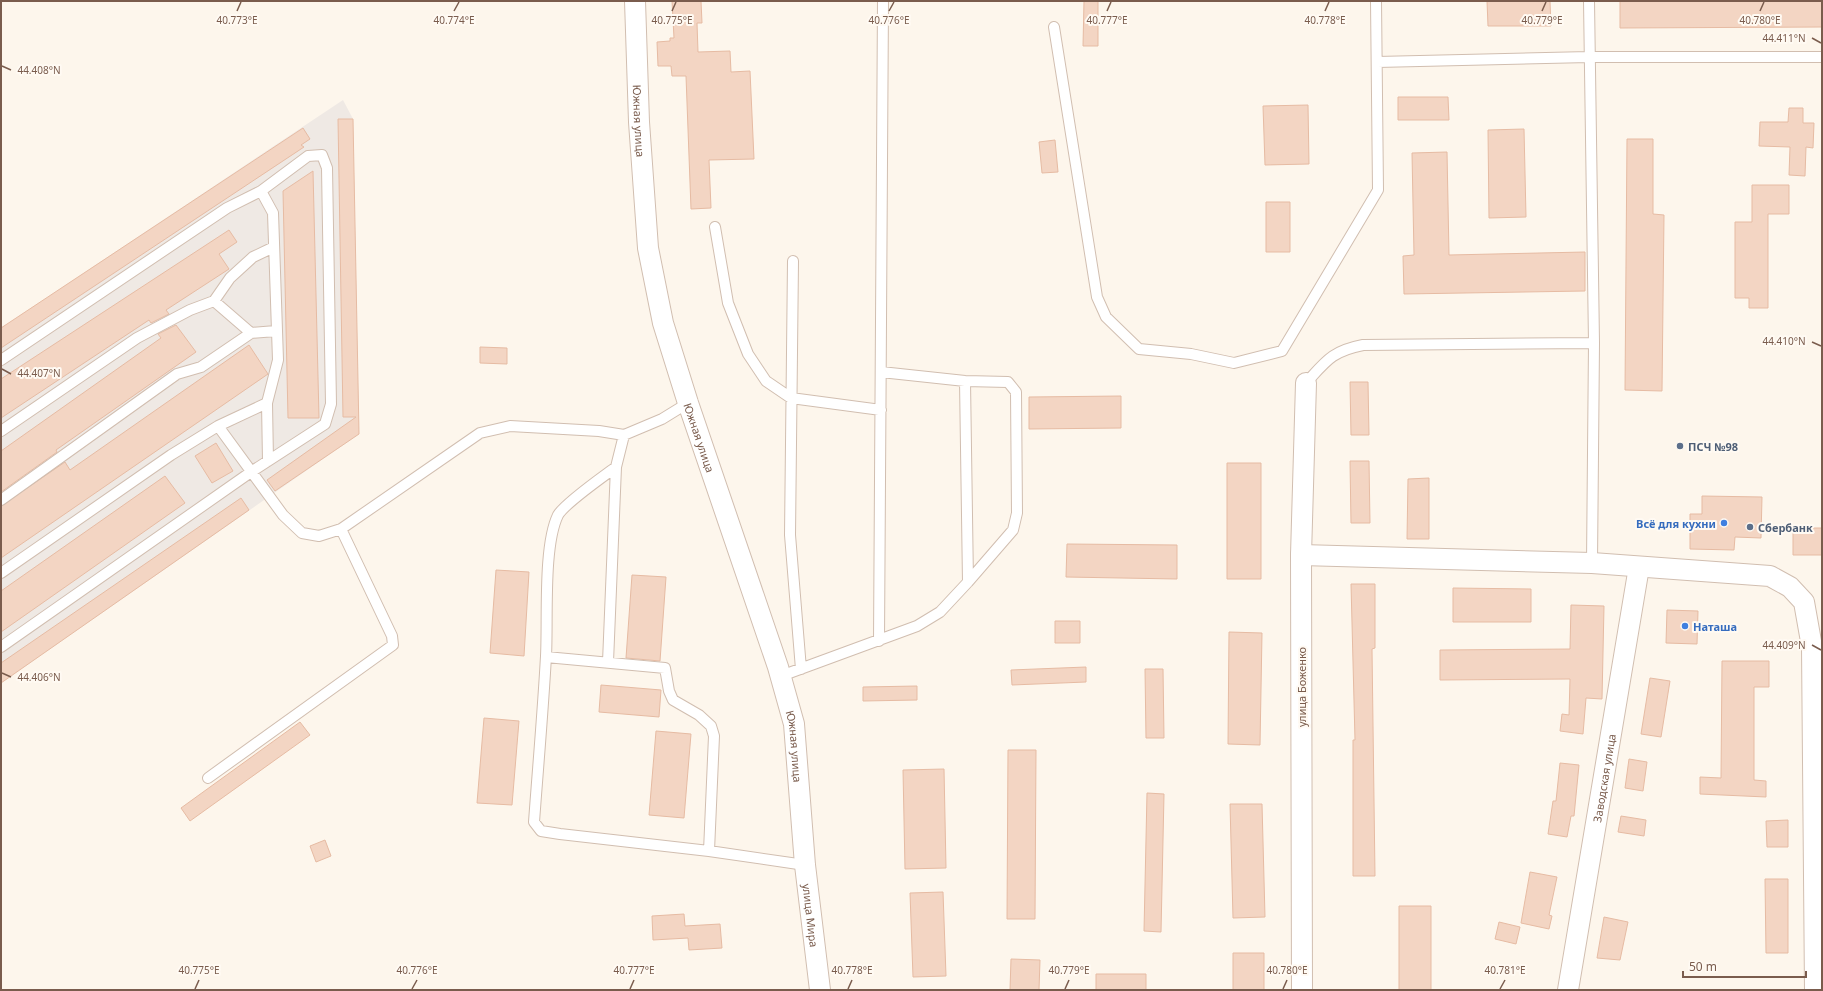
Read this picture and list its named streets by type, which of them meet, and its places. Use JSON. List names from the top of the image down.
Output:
{
  "streets": {
    "street": [
      "Южная улица",
      "улица Боженко",
      "Заводская улица",
      "улица Мира"
    ]
  },
  "crossings": [
    ["Южная улица", "улица Мира"]
  ],
  "places": [
    "ПСЧ №98",
    "Всё для кухни",
    "Сбербанк",
    "Наташа"
  ],
  "scale_bar": "50 m",
  "coordinates": [
    "40.774°E",
    "40.775°E",
    "40.776°E",
    "40.777°E",
    "40.778°E",
    "40.779°E",
    "40.780°E",
    "40.773°E",
    "44.411°N",
    "44.408°N",
    "44.410°N",
    "44.407°N",
    "44.409°N",
    "44.406°N",
    "40.781°E"
  ]
}
